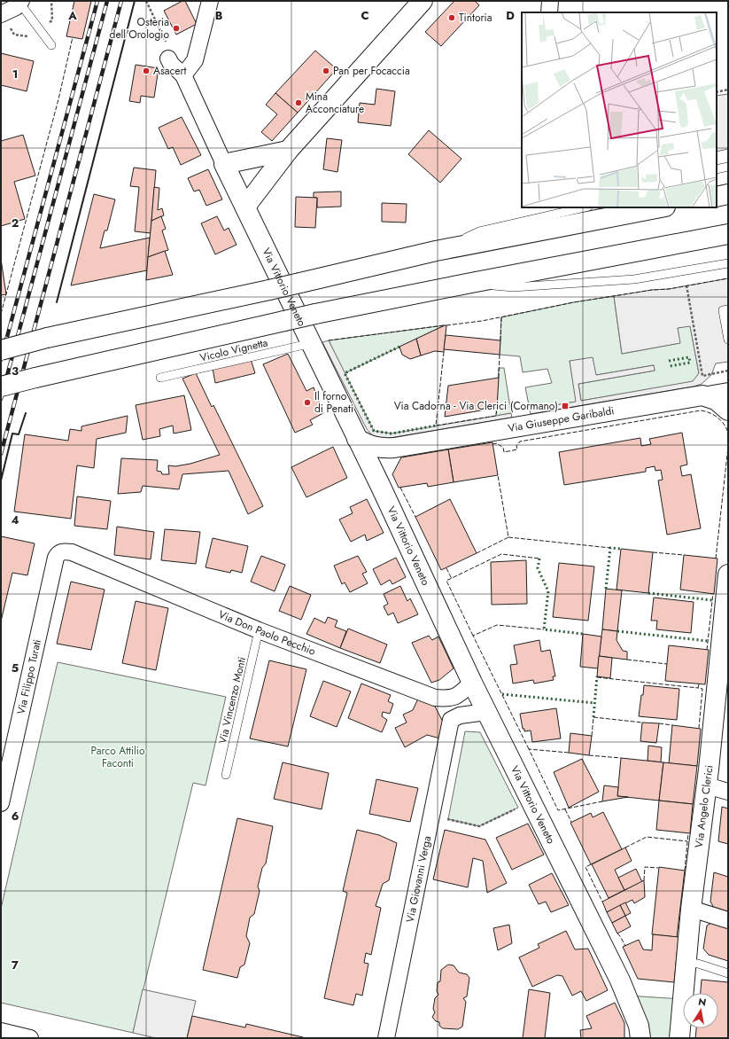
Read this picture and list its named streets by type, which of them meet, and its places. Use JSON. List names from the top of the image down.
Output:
{
  "streets": {
    "main road": ["Via Vittorio Veneto", "Via Giuseppe Garibaldi", "Via Angelo Clerici"],
    "street": ["Via Don Paolo Pecchio", "Via Filippo Turati", "Via Giovanni Verga"],
    "lane": ["Vicolo Vignetta", "Via Vincenzo Monti"]
  },
  "crossings": [
    ["Via Vittorio Veneto", "Vicolo Vignetta"],
    ["Via Vittorio Veneto", "Via Giuseppe Garibaldi"],
    ["Via Vittorio Veneto", "Via Don Paolo Pecchio"],
    ["Via Don Paolo Pecchio", "Via Filippo Turati"],
    ["Via Don Paolo Pecchio", "Via Vincenzo Monti"]
  ],
  "parks": ["Parco Attilio Faconti"],
  "places": {
    "other": [
      "Tintoria",
      "Osteria dell'Orologio",
      "Asacert",
      "Pan per Focaccia",
      "Mina Acconciature",
      "Il forno di Penati"
    ],
    "transit": ["Via Cadorna - Via Clerici (Cormano)"]
  },
  "north": "top",
  "grid": {
    "columns": [
      "A",
      "B",
      "C",
      "D"
    ],
    "rows": [
      "1",
      "2",
      "3",
      "4",
      "5",
      "6",
      "7"
    ]
  }
}
